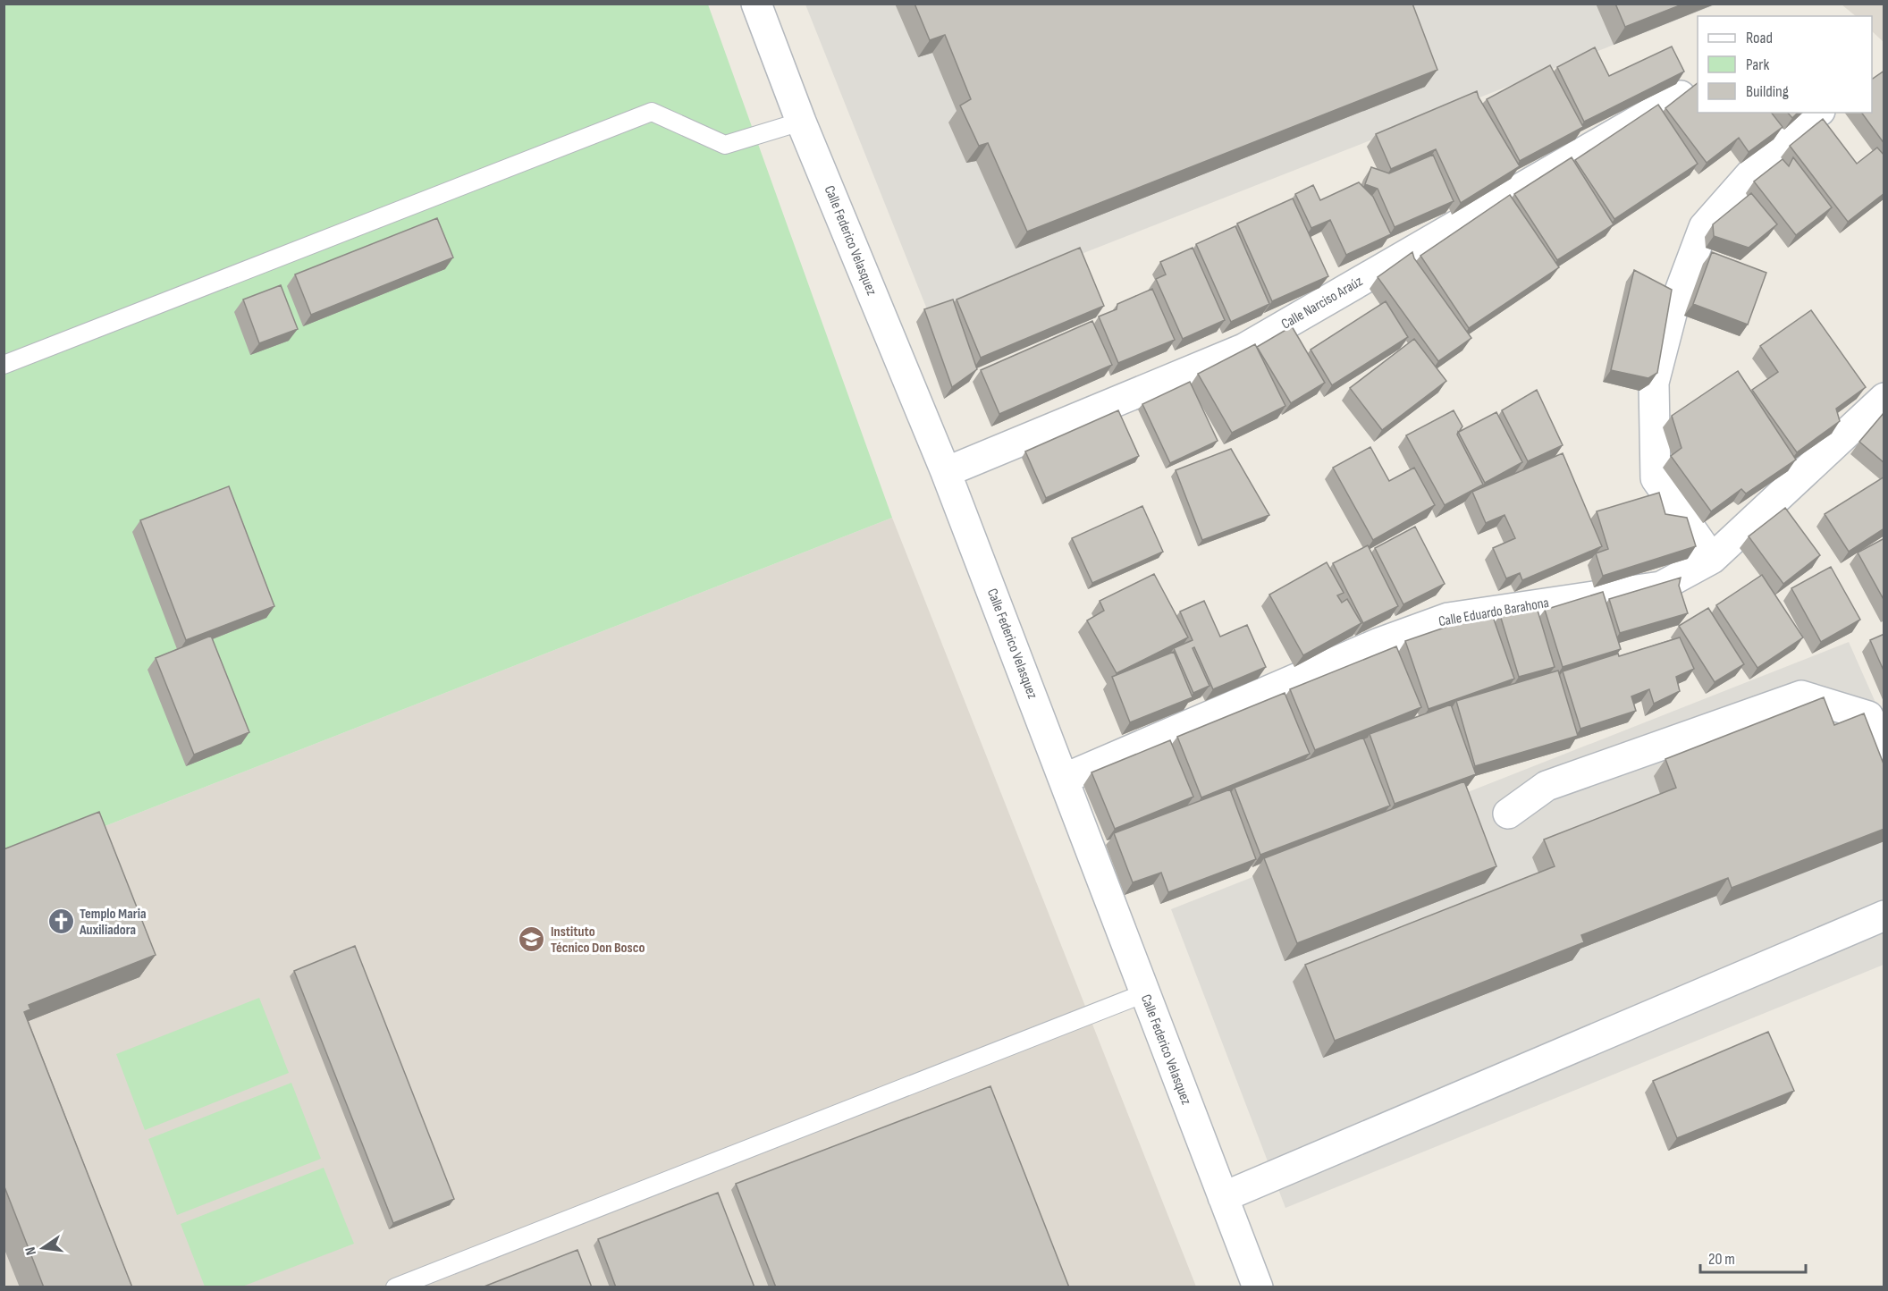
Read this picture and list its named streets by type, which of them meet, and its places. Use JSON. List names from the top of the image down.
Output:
{
  "streets": {
    "street": ["Calle Federico Velasquez", "Calle Narciso Araúz", "Calle Eduardo Barahona"]
  },
  "crossings": [
    ["Calle Federico Velasquez", "Calle Narciso Araúz"],
    ["Calle Federico Velasquez", "Calle Eduardo Barahona"]
  ],
  "places": {
    "church": ["Templo Maria Auxiliadora"],
    "school or university": ["Instituto Técnico Don Bosco"]
  },
  "legend": ["Road", "Park", "Building"],
  "scale_bar": "20 m",
  "north": "left"
}
